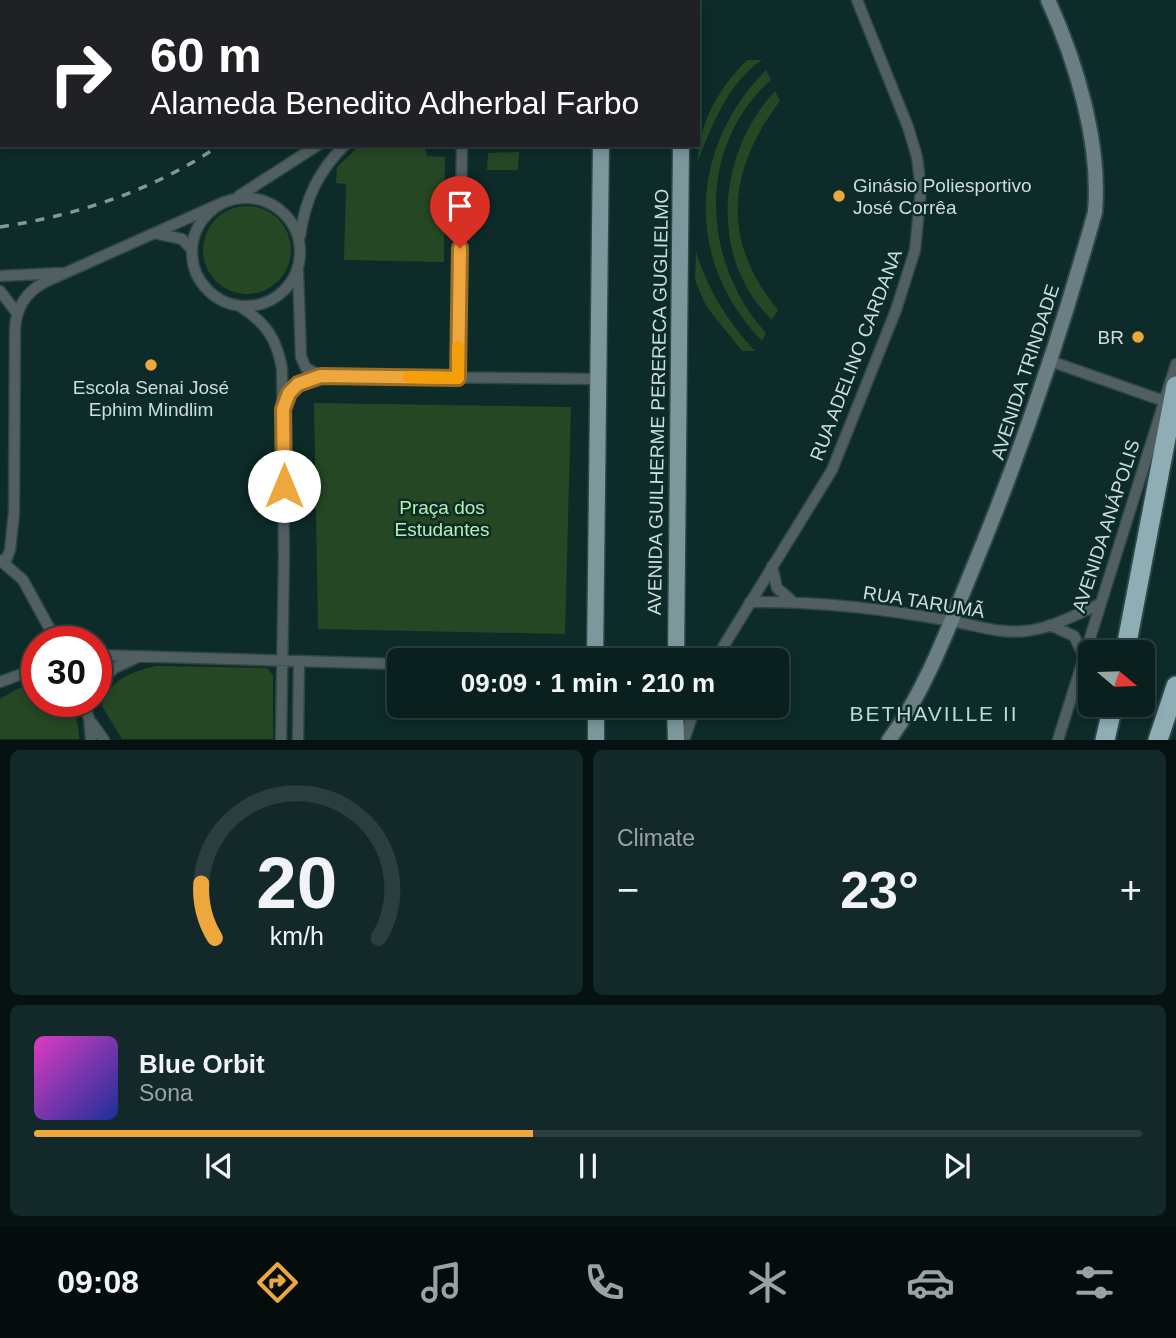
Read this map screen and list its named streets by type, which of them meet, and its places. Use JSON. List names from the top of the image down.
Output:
{
  "streets": {
    "main road": ["AVENIDA GUILHERME PERERECA GUGLIELMO"],
    "street": [
      "RUA ADELINO CARDANA",
      "AVENIDA TRINDADE",
      "AVENIDA ANÁPOLIS",
      "RUA TARUMÃ"
    ]
  },
  "crossings": [
    ["RUA ADELINO CARDANA", "RUA TARUMÃ"],
    ["AVENIDA TRINDADE", "RUA TARUMÃ"],
    ["AVENIDA ANÁPOLIS", "RUA TARUMÃ"]
  ],
  "districts": ["BETHAVILLE II"],
  "parks": ["Praça dos Estudantes"],
  "places": ["Ginásio Poliesportivo José Corrêa", "BR", "Escola Senai José Ephim Mindlim"],
  "north": "right",
  "page": {
    "turn": ["60 m", "Alameda Benedito Adherbal Farbo"],
    "limit": "30",
    "trip": "09:09 · 1 min · 210 m",
    "tile": "Climate",
    "heat": ["−", "23°", "+"],
    "song": ["Blue Orbit", "Sona"],
    "tabs": "09:08",
    "gauge": ["20", "km/h"]
  }
}
